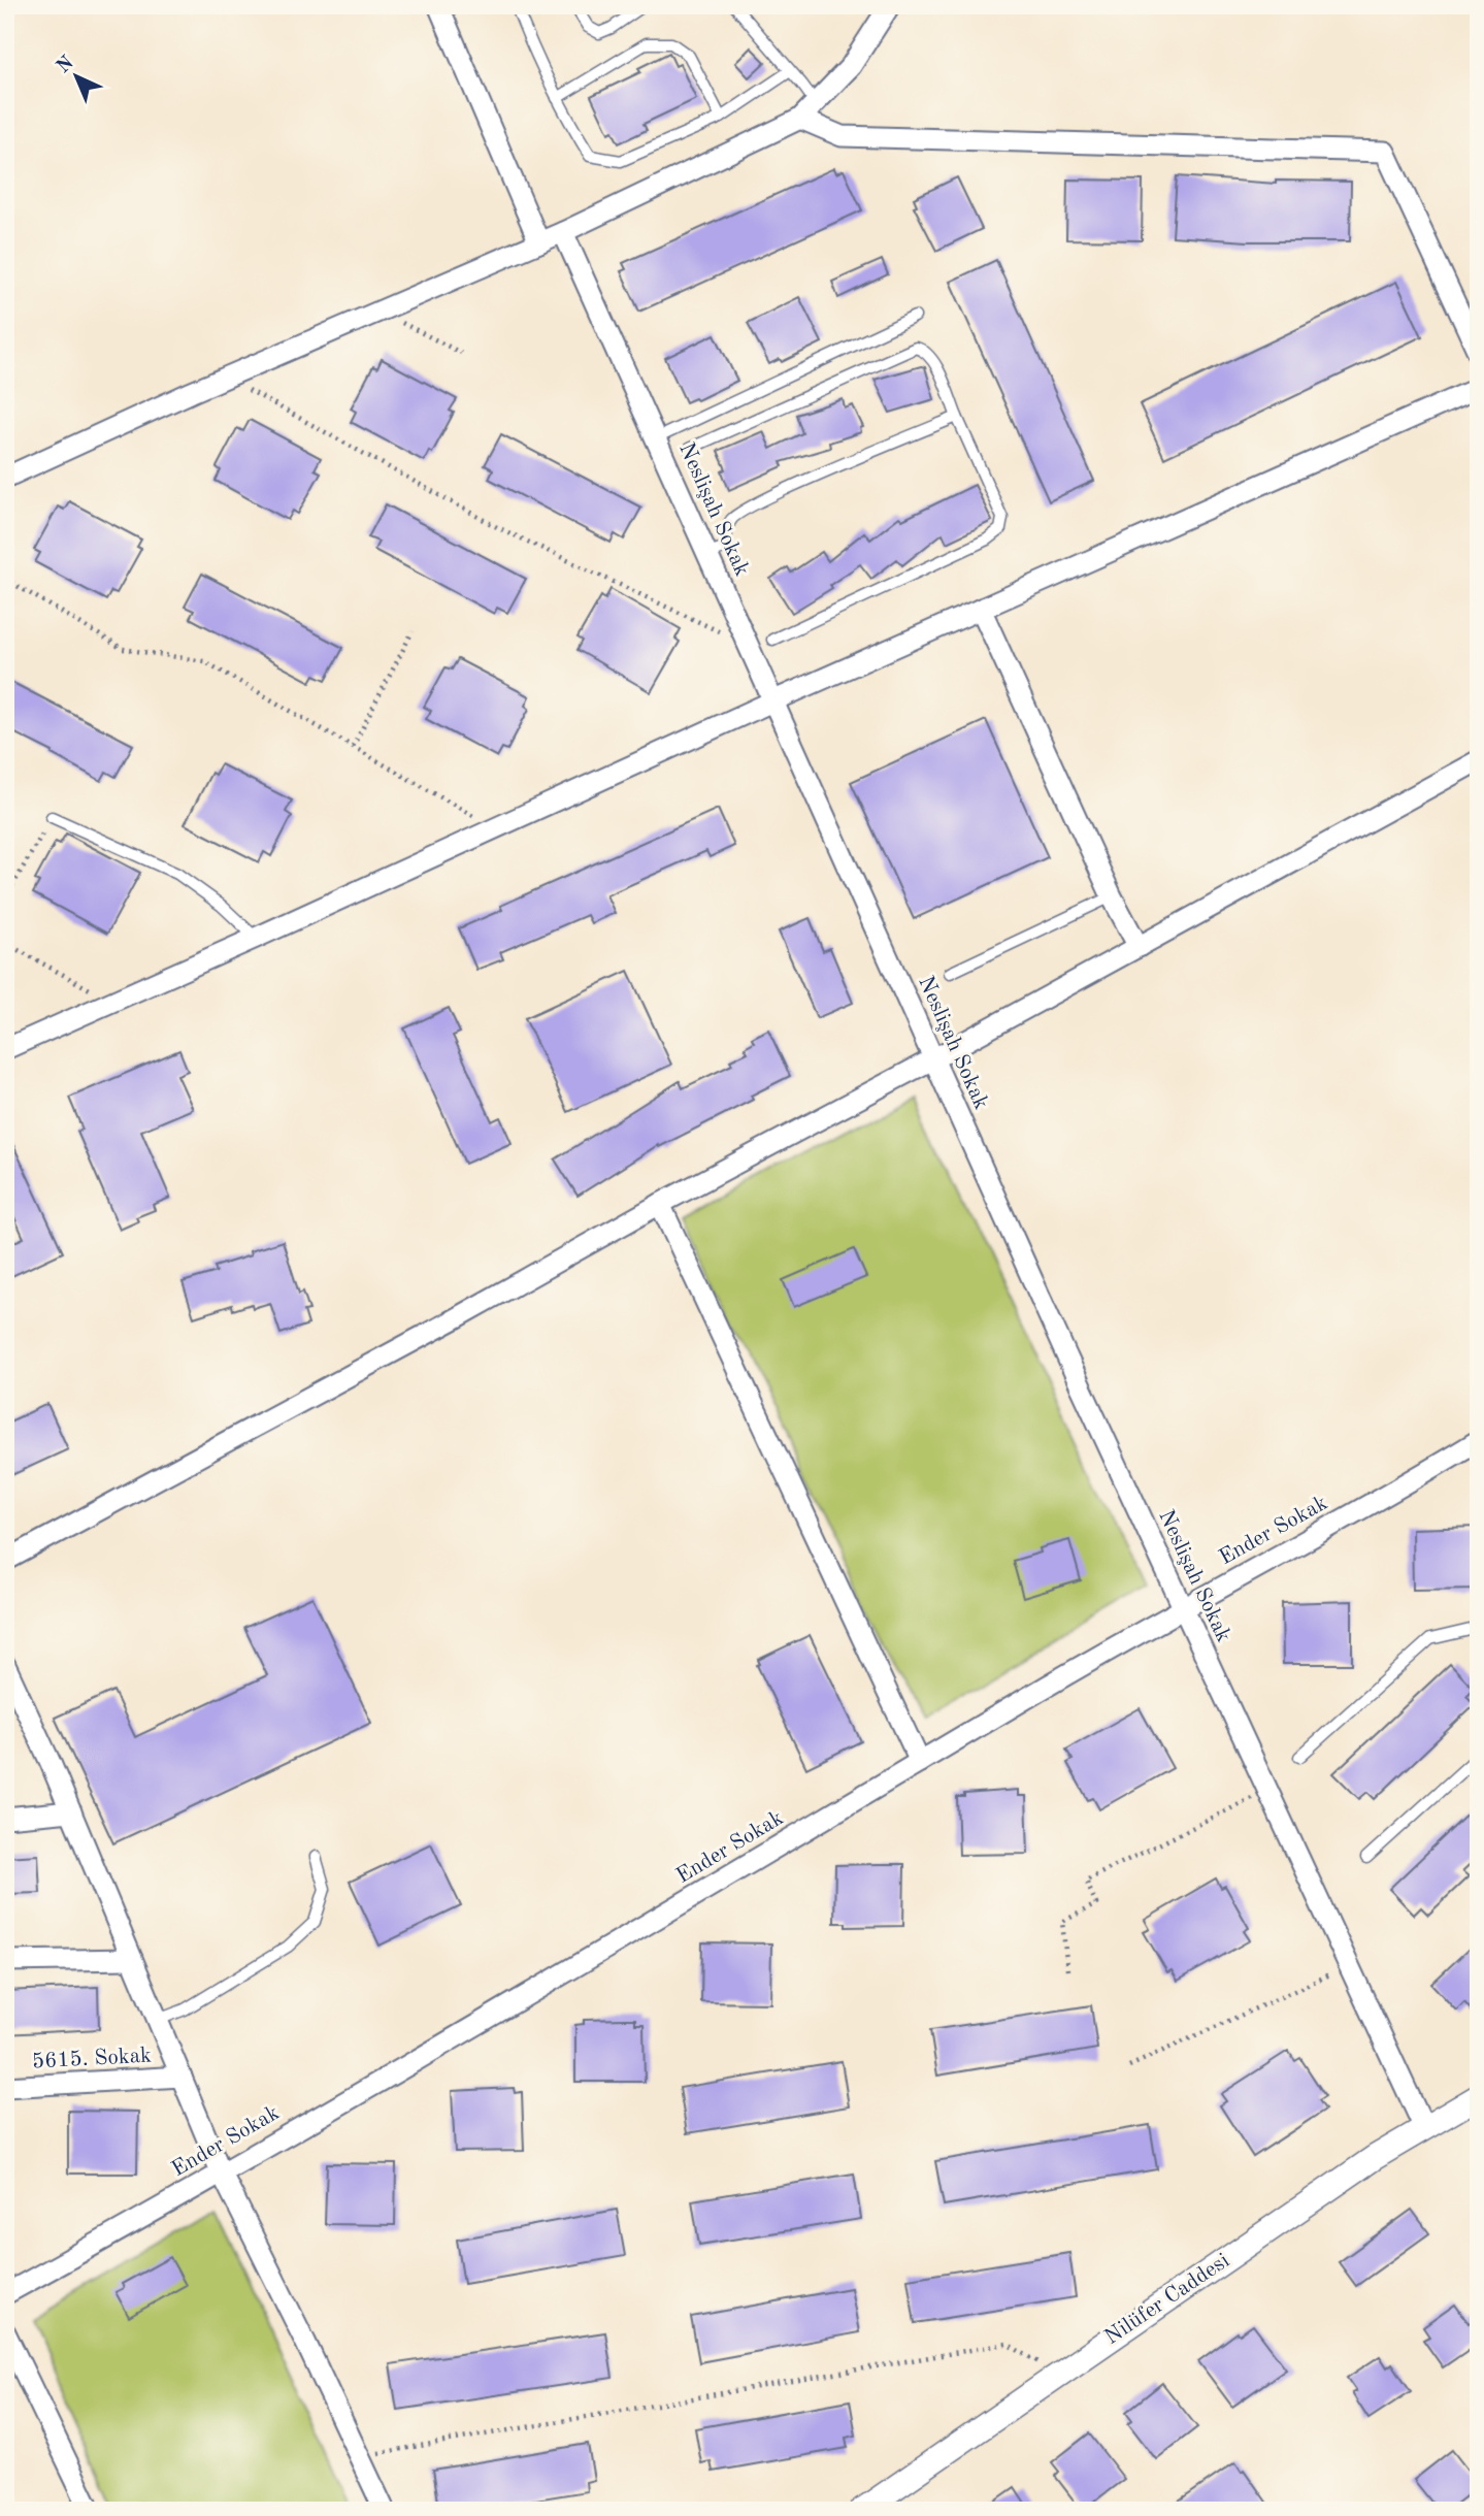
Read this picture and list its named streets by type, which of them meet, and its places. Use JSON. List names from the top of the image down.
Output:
{
  "streets": {
    "street": [
      "Neslişah Sokak",
      "Ender Sokak",
      "5615. Sokak",
      "Nilüfer Caddesi"
    ]
  },
  "crossings": [
    ["Neslişah Sokak", "Ender Sokak"],
    ["Neslişah Sokak", "Nilüfer Caddesi"]
  ],
  "north": "top left"
}
